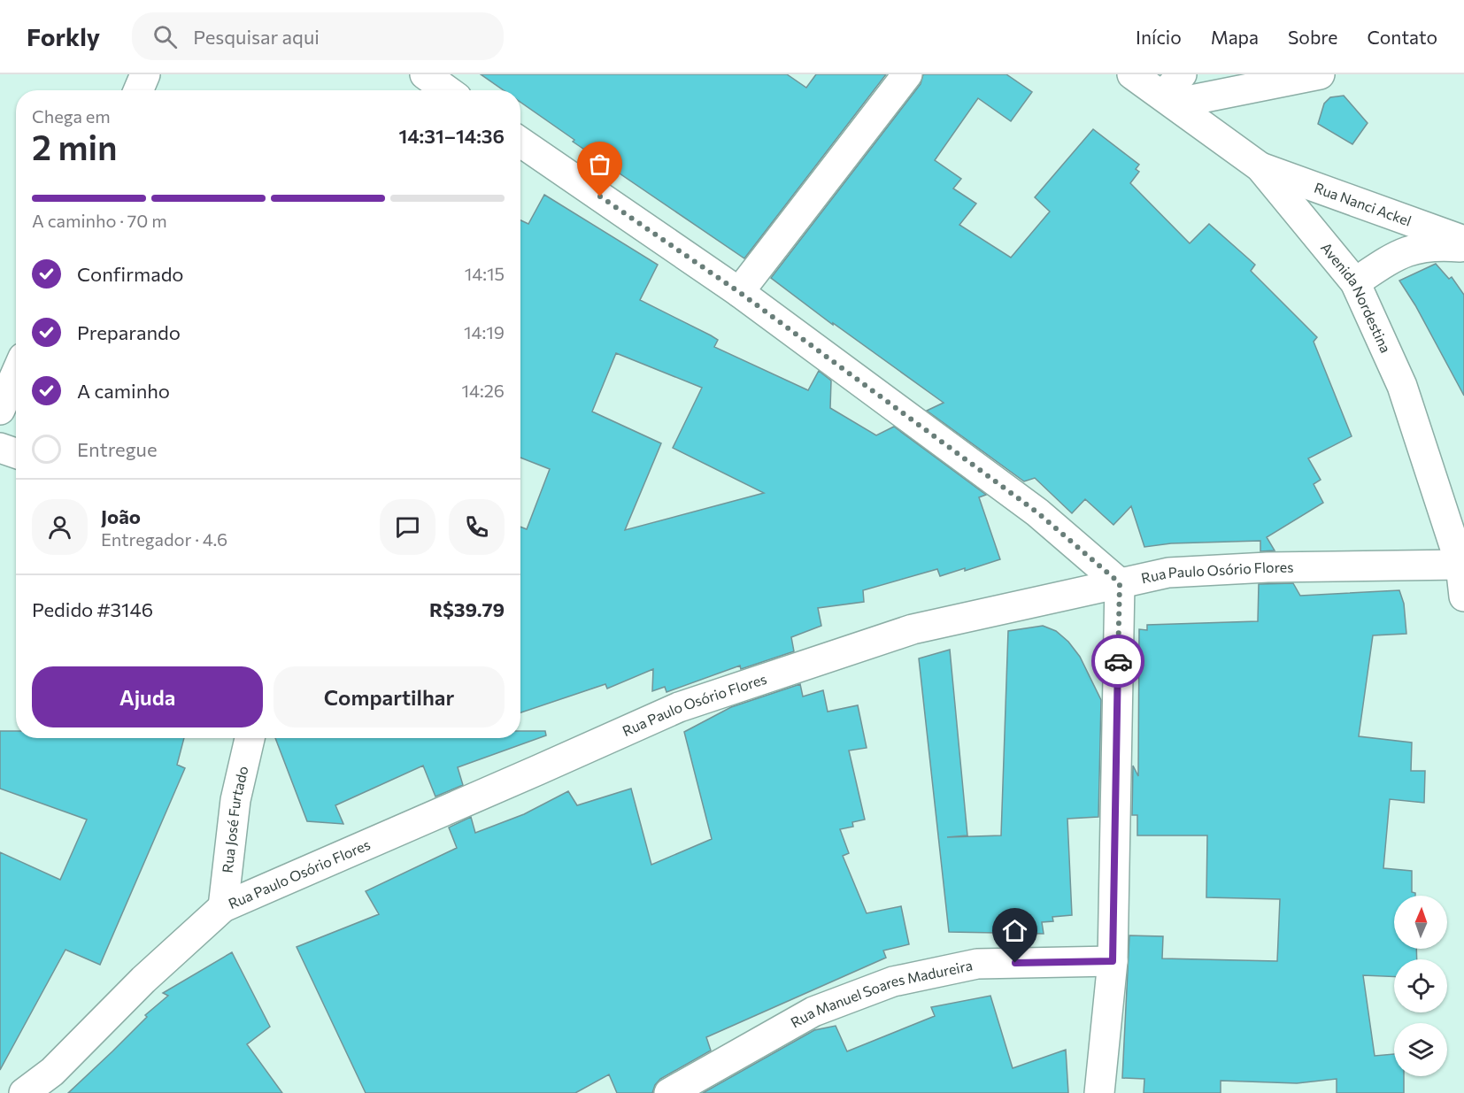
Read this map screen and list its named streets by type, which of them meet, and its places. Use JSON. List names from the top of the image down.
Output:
{
  "streets": {
    "street": [
      "Rua Nanci Ackel",
      "Avenida Nordestina",
      "Rua Paulo Osório Flores",
      "Rua José Furtado",
      "Rua Manuel Soares Madureira"
    ]
  },
  "crossings": [
    ["Rua Nanci Ackel", "Avenida Nordestina"],
    ["Avenida Nordestina", "Rua Paulo Osório Flores"],
    ["Rua Paulo Osório Flores", "Rua José Furtado"]
  ],
  "north": "top",
  "page": {
    "header": "Forkly",
    "search": "Pesquisar aqui",
    "nav": [
      "Início",
      "Mapa",
      "Sobre",
      "Contato"
    ],
    "heading": ["2 min", "Chega em", "14:31–14:36"],
    "panel": [
      "João",
      "Entregador · 4.6",
      "Pedido #3146",
      "R$39.79"
    ],
    "bar": "A caminho · 70 m",
    "list": [
      ["Confirmado", "14:15"],
      ["Preparando", "14:19"],
      ["A caminho", "14:26"],
      "Entregue"
    ],
    "buttons": ["Ajuda", "Compartilhar"]
  }
}
